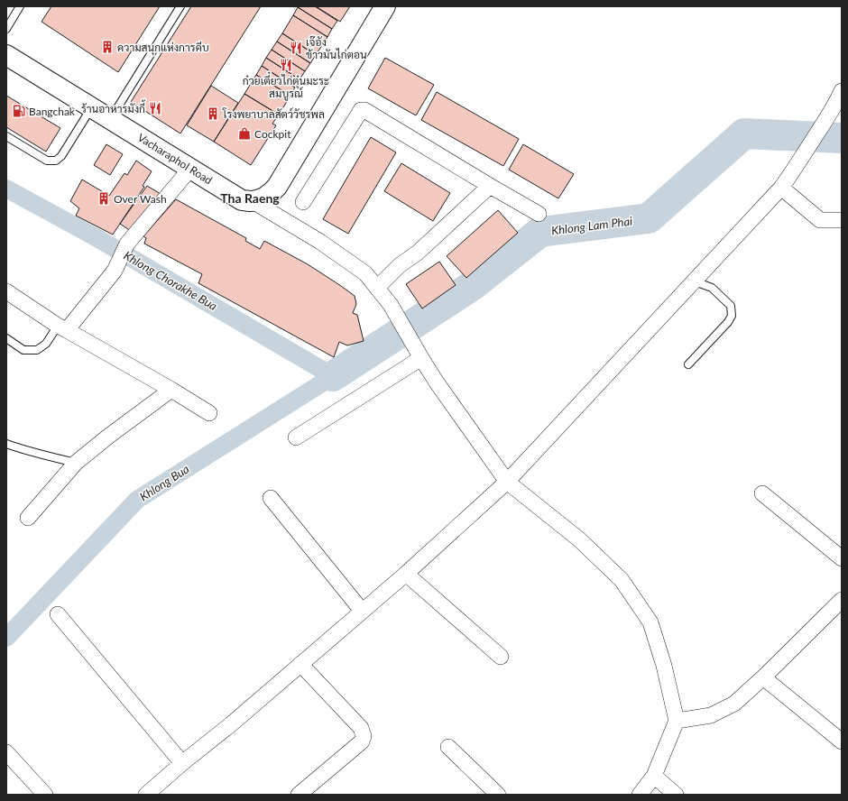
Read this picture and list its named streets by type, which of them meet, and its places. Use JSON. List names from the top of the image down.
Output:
{
  "streets": {
    "main road": ["Vacharaphol Road"]
  },
  "districts": ["Tha Raeng"],
  "water": ["Khlong Lam Phai", "Khlong Chorakhe Bua", "Khlong Bua"],
  "places": {
    "building": ["ความสนุกแห่งการคีบ", "โรงพยาบาลสัตว์วัชรพล", "Over Wash"],
    "restaurant": ["เจ๊อัง ข้าวมันไก่ตอน", "ก๋วยเตี๋ยวไก่ตุ๋นมะระ สมบูรณ์", "ร้านอาหารมังกี้"],
    "fuel station": ["Bangchak"],
    "shop": ["Cockpit"]
  }
}
